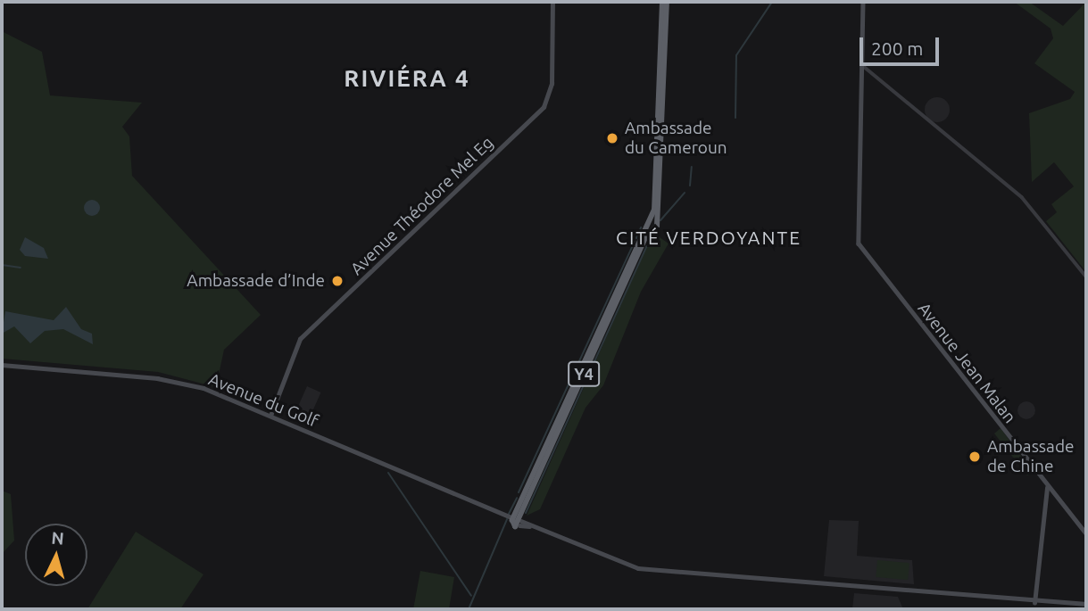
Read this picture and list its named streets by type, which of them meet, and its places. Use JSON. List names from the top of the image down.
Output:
{
  "streets": {
    "highway": ["Y4"],
    "main road": ["Avenue Théodore Mel Eg", "Avenue Jean Malan", "Avenue du Golf"]
  },
  "crossings": [
    ["Avenue Théodore Mel Eg", "Avenue du Golf"],
    ["Y4", "Avenue du Golf"]
  ],
  "districts": ["RIVIÉRA 4", "CITÉ VERDOYANTE"],
  "places": ["Ambassade du Cameroun", "Ambassade d’Inde", "Ambassade de Chine"],
  "scale_bar": "200 m",
  "north": "top"
}
